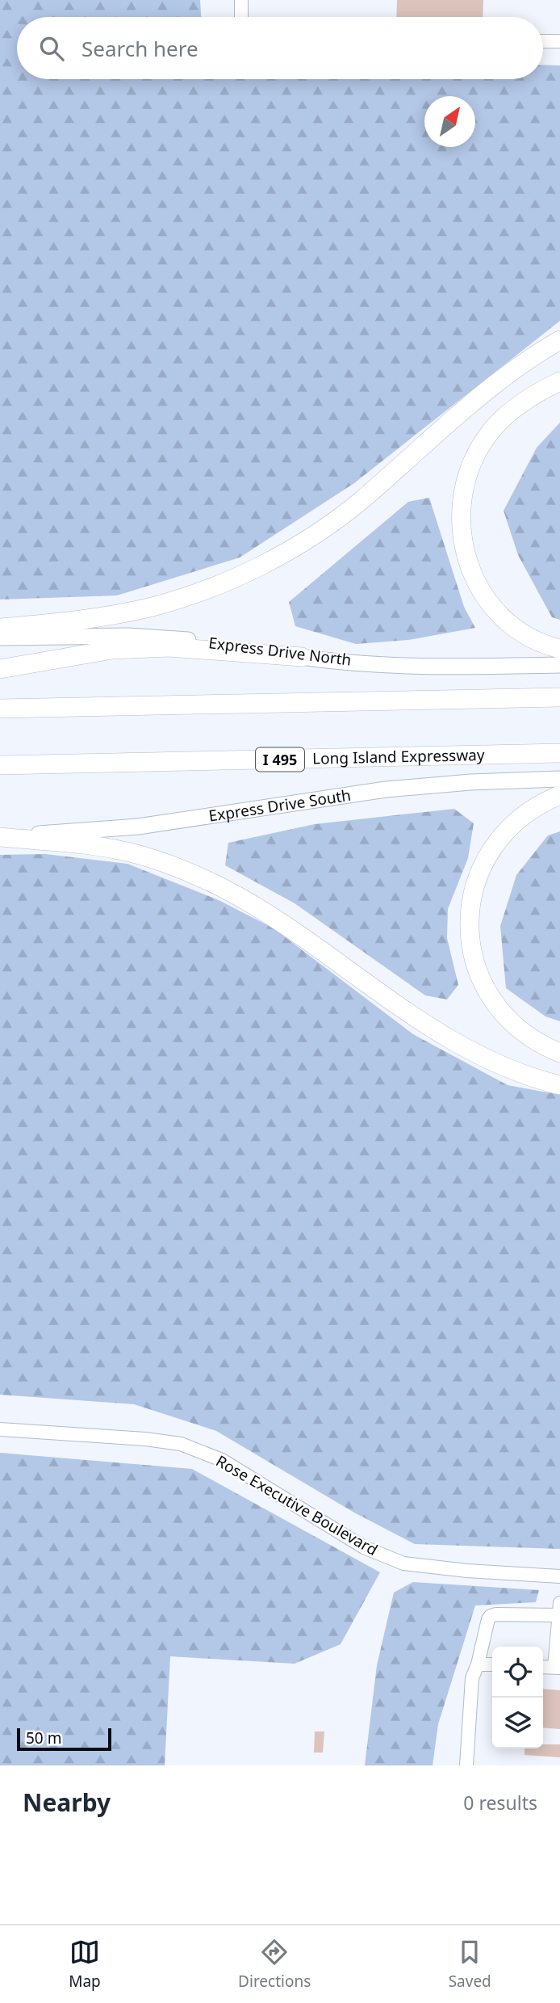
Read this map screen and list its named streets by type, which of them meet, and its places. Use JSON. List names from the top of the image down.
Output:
{
  "streets": {
    "highway": ["Long Island Expressway", "I 495"],
    "main road": ["Express Drive North", "Express Drive South"],
    "street": ["Rose Executive Boulevard"]
  },
  "scale_bar": "50 m",
  "north": "top right",
  "page": {
    "search": "Search here",
    "scale": "50 m",
    "heading": ["Nearby", "0 results"],
    "nav": ["Map", "Directions", "Saved"]
  }
}
